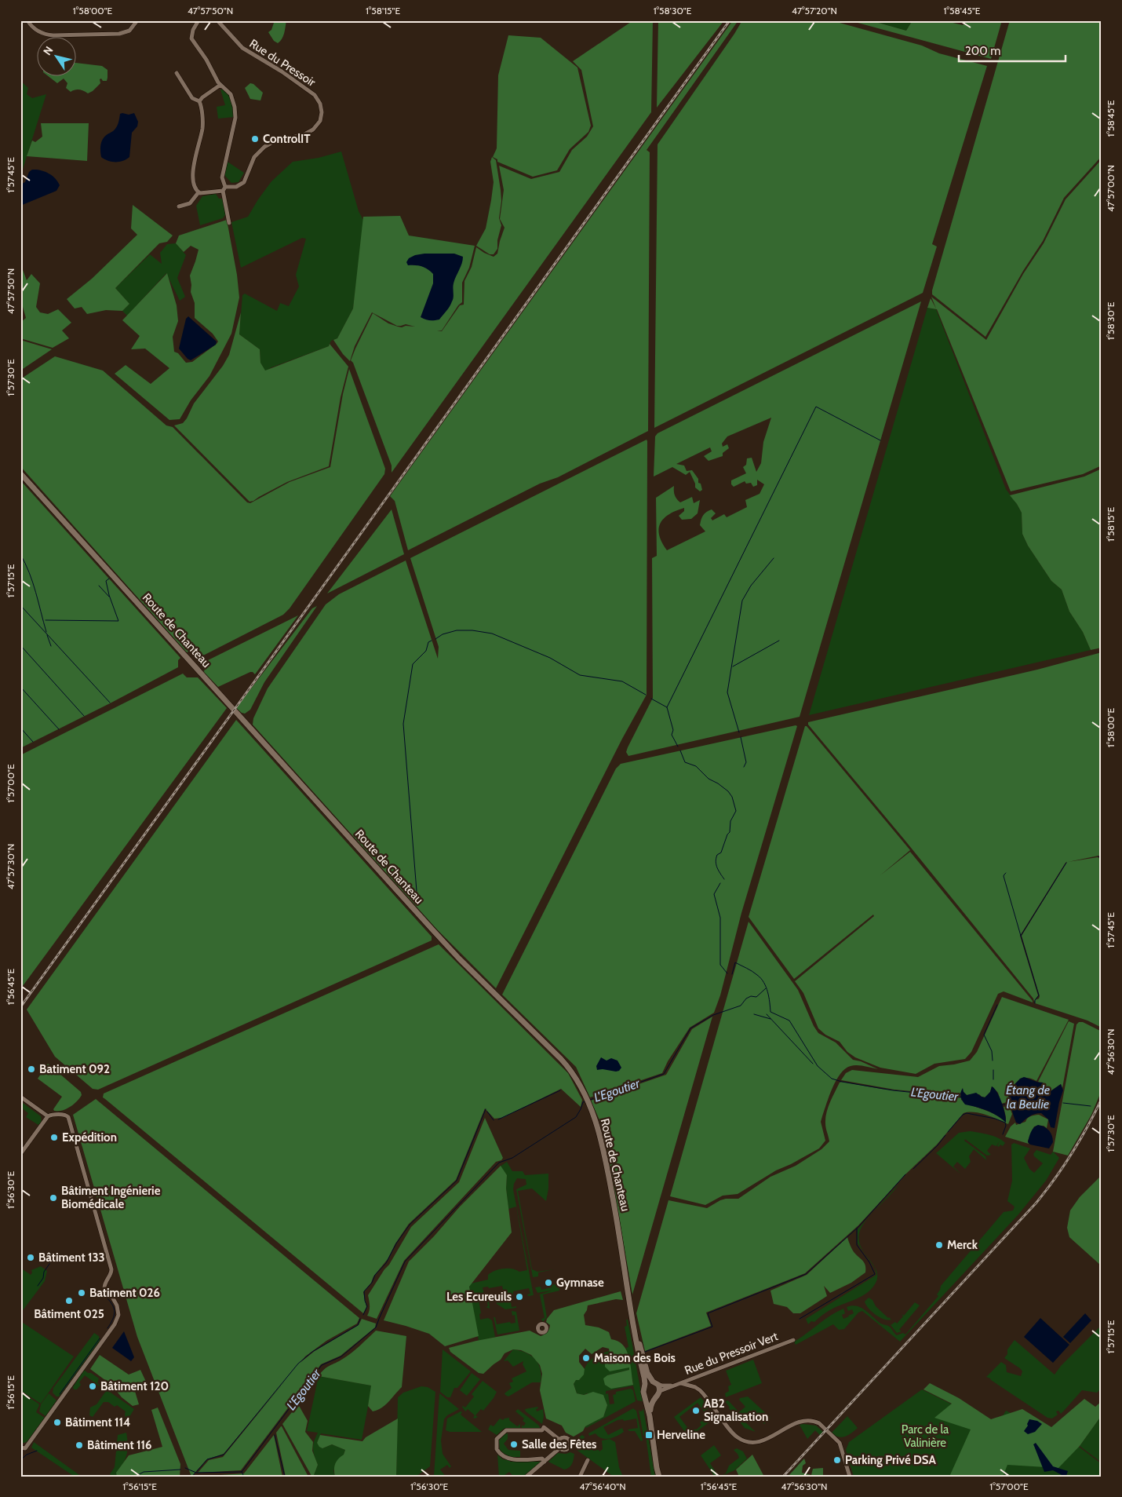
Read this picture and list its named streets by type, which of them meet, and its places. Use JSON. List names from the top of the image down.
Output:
{
  "streets": {
    "main road": ["Route de Chanteau"],
    "street": ["Rue du Pressoir", "Rue du Pressoir Vert"]
  },
  "crossings": [
    ["Route de Chanteau", "Rue du Pressoir Vert"]
  ],
  "water": ["Étang de la Beulie", "L'Egoutier"],
  "parks": ["Parc de la Valinière"],
  "places": {
    "other": [
      "ControlIT",
      "Batiment 092",
      "Expédition",
      "Bâtiment Ingénierie Biomédicale",
      "Merck",
      "Bâtiment 133",
      "Gymnase",
      "Batiment 026",
      "Les Ecureuils",
      "Bâtiment 025",
      "Maison des Bois",
      "Bâtiment 120",
      "AB2 Signalisation",
      "Bâtiment 114",
      "Salle des Fêtes",
      "Bâtiment 116",
      "Parking Privé DSA"
    ],
    "transit": ["Herveline"]
  },
  "scale_bar": "200 m",
  "north": "top left",
  "coordinates": [
    "1°58'00\"E",
    "47°57'50\"N",
    "1°58'15\"E",
    "1°58'30\"E",
    "47°57'20\"N",
    "1°58'45\"E",
    "1°57'45\"E",
    "47°57'00\"N",
    "1°57'30\"E",
    "1°57'15\"E",
    "1°57'00\"E",
    "47°57'30\"N",
    "1°56'45\"E",
    "47°56'30\"N",
    "1°56'30\"E",
    "1°56'15\"E",
    "47°56'40\"N"
  ]
}
